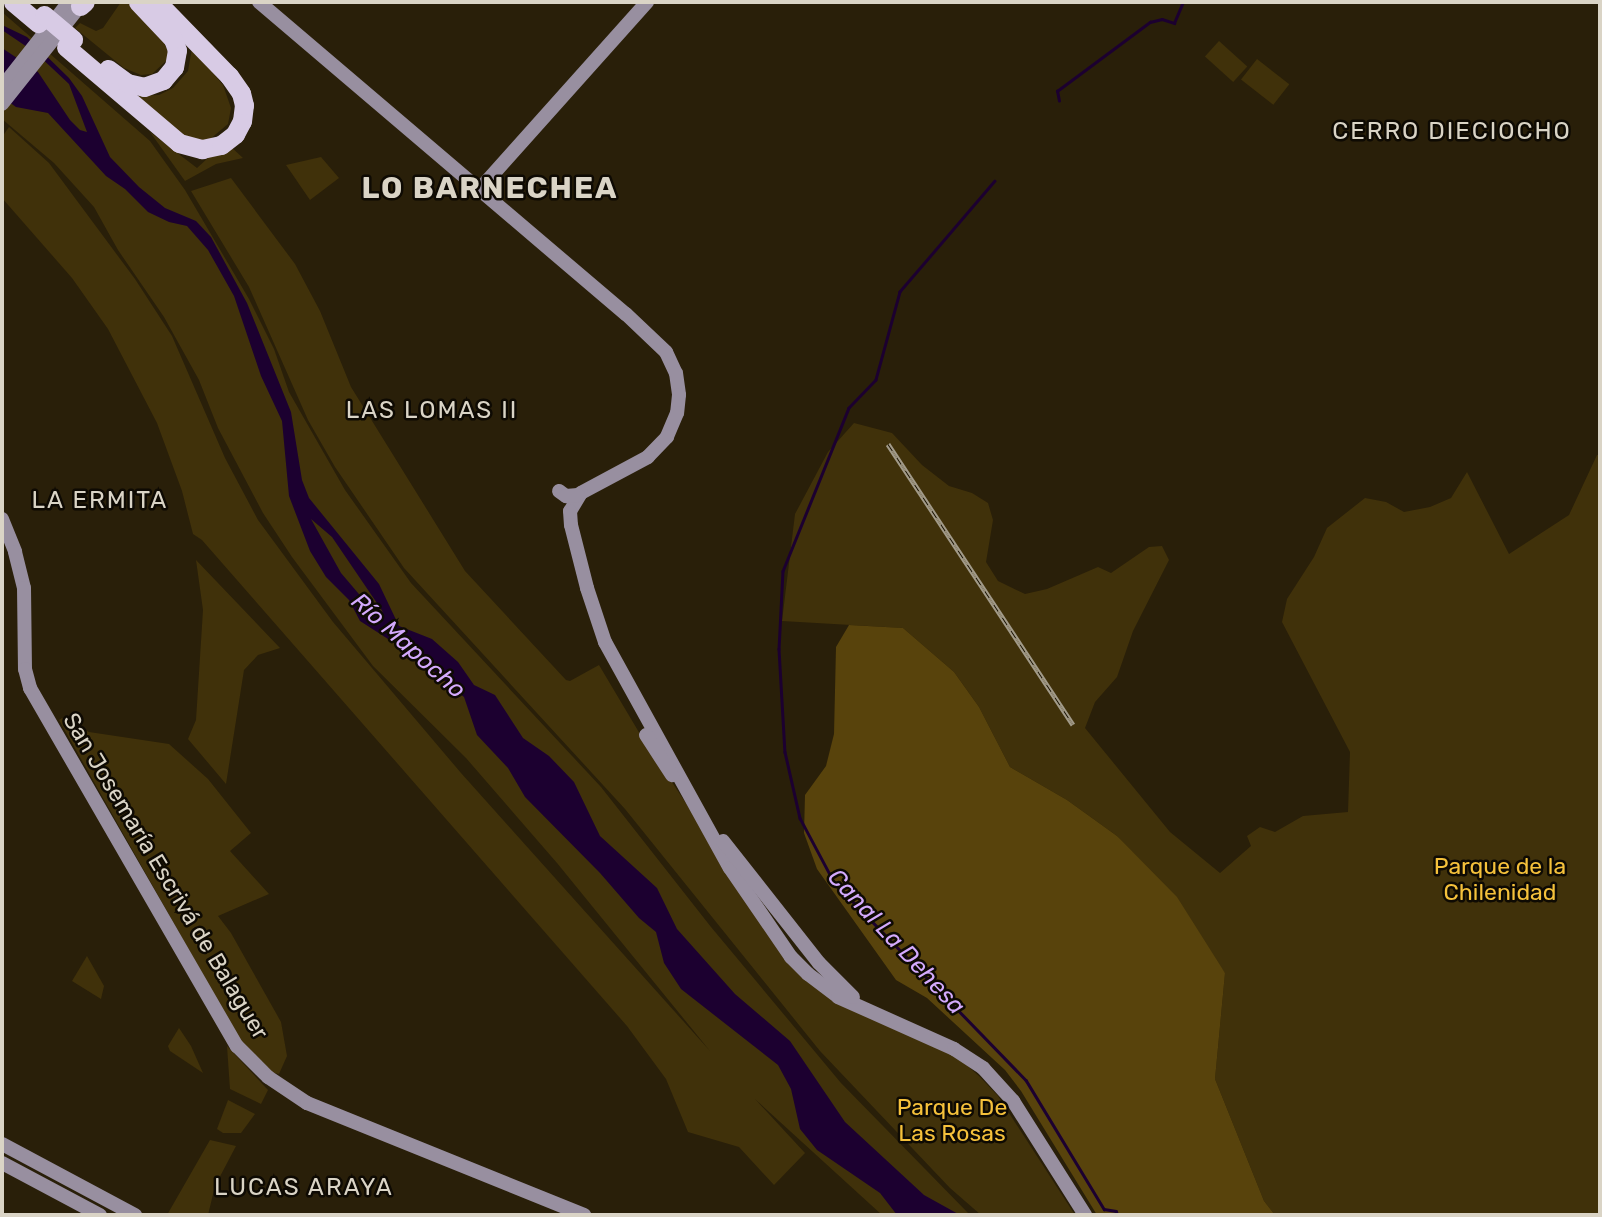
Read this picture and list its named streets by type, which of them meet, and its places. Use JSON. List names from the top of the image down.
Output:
{
  "streets": {
    "street": ["San Josemaría Escrivá de Balaguer"]
  },
  "districts": [
    "CERRO DIECIOCHO",
    "LO BARNECHEA",
    "LAS LOMAS II",
    "LA ERMITA",
    "LUCAS ARAYA"
  ],
  "water": ["Río Mapocho", "Canal La Dehesa"],
  "parks": ["Parque de la Chilenidad", "Parque De Las Rosas"]
}
